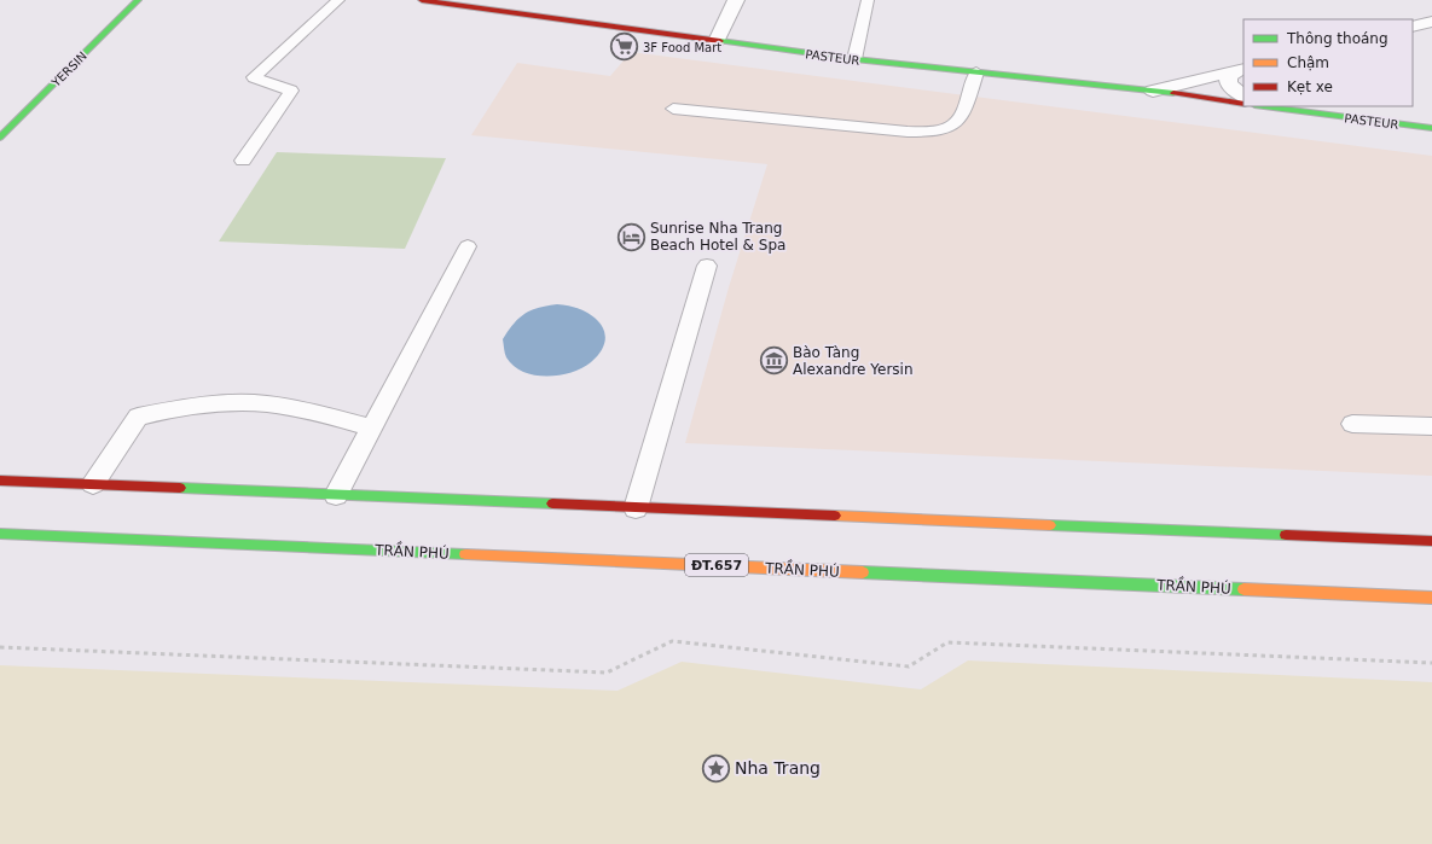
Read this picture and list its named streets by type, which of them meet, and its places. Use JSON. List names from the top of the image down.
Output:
{
  "streets": {
    "main road": [
      "PASTEUR",
      "YERSIN",
      "TRẦN PHÚ",
      "ĐT.657"
    ]
  },
  "places": {
    "supermarket": ["3F Food Mart"],
    "hotel": ["Sunrise Nha Trang Beach Hotel & Spa"],
    "museum": ["Bào Tàng Alexandre Yersin"],
    "place": ["Nha Trang"]
  },
  "legend": ["Thông thoáng", "Chậm", "Kẹt xe"]
}
